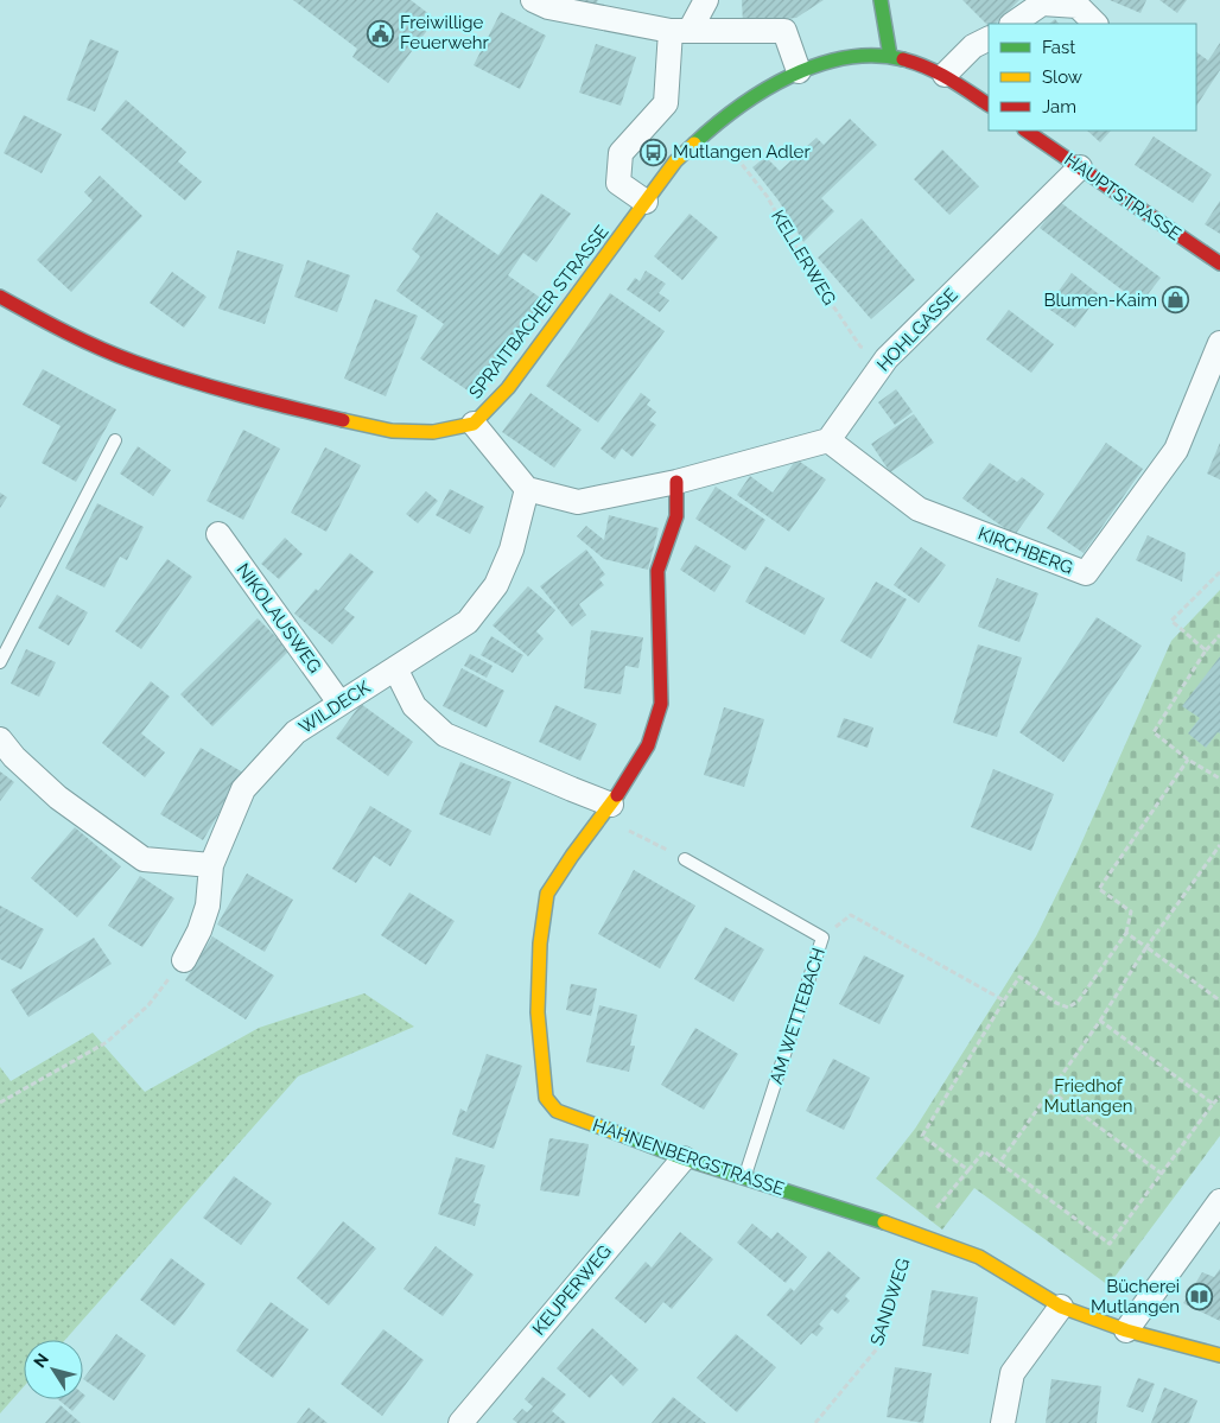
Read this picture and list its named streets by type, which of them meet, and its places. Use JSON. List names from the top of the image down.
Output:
{
  "streets": {
    "street": [
      "HAUPTSTRASSE",
      "SPRAITBACHER STRASSE",
      "HOHLGASSE",
      "KIRCHBERG",
      "NIKOLAUSWEG",
      "WILDECK",
      "HAHNENBERGSTRASSE",
      "KEUPERWEG"
    ],
    "lane": ["AM WETTEBACH"],
    "path": ["KELLERWEG", "SANDWEG"]
  },
  "crossings": [
    ["HAUPTSTRASSE", "HOHLGASSE"],
    ["KELLERWEG", "HOHLGASSE"],
    ["HOHLGASSE", "KIRCHBERG"],
    ["NIKOLAUSWEG", "WILDECK"],
    ["AM WETTEBACH", "HAHNENBERGSTRASSE"],
    ["HAHNENBERGSTRASSE", "KEUPERWEG"],
    ["HAHNENBERGSTRASSE", "SANDWEG"]
  ],
  "parks": ["Friedhof Mutlangen"],
  "places": {
    "public building": ["Freiwillige Feuerwehr"],
    "bus stop": ["Mutlangen Adler"],
    "shop": ["Blumen-Kaim"],
    "library": ["Bücherei Mutlangen"]
  },
  "legend": ["Fast", "Slow", "Jam"],
  "north": "top left"
}
